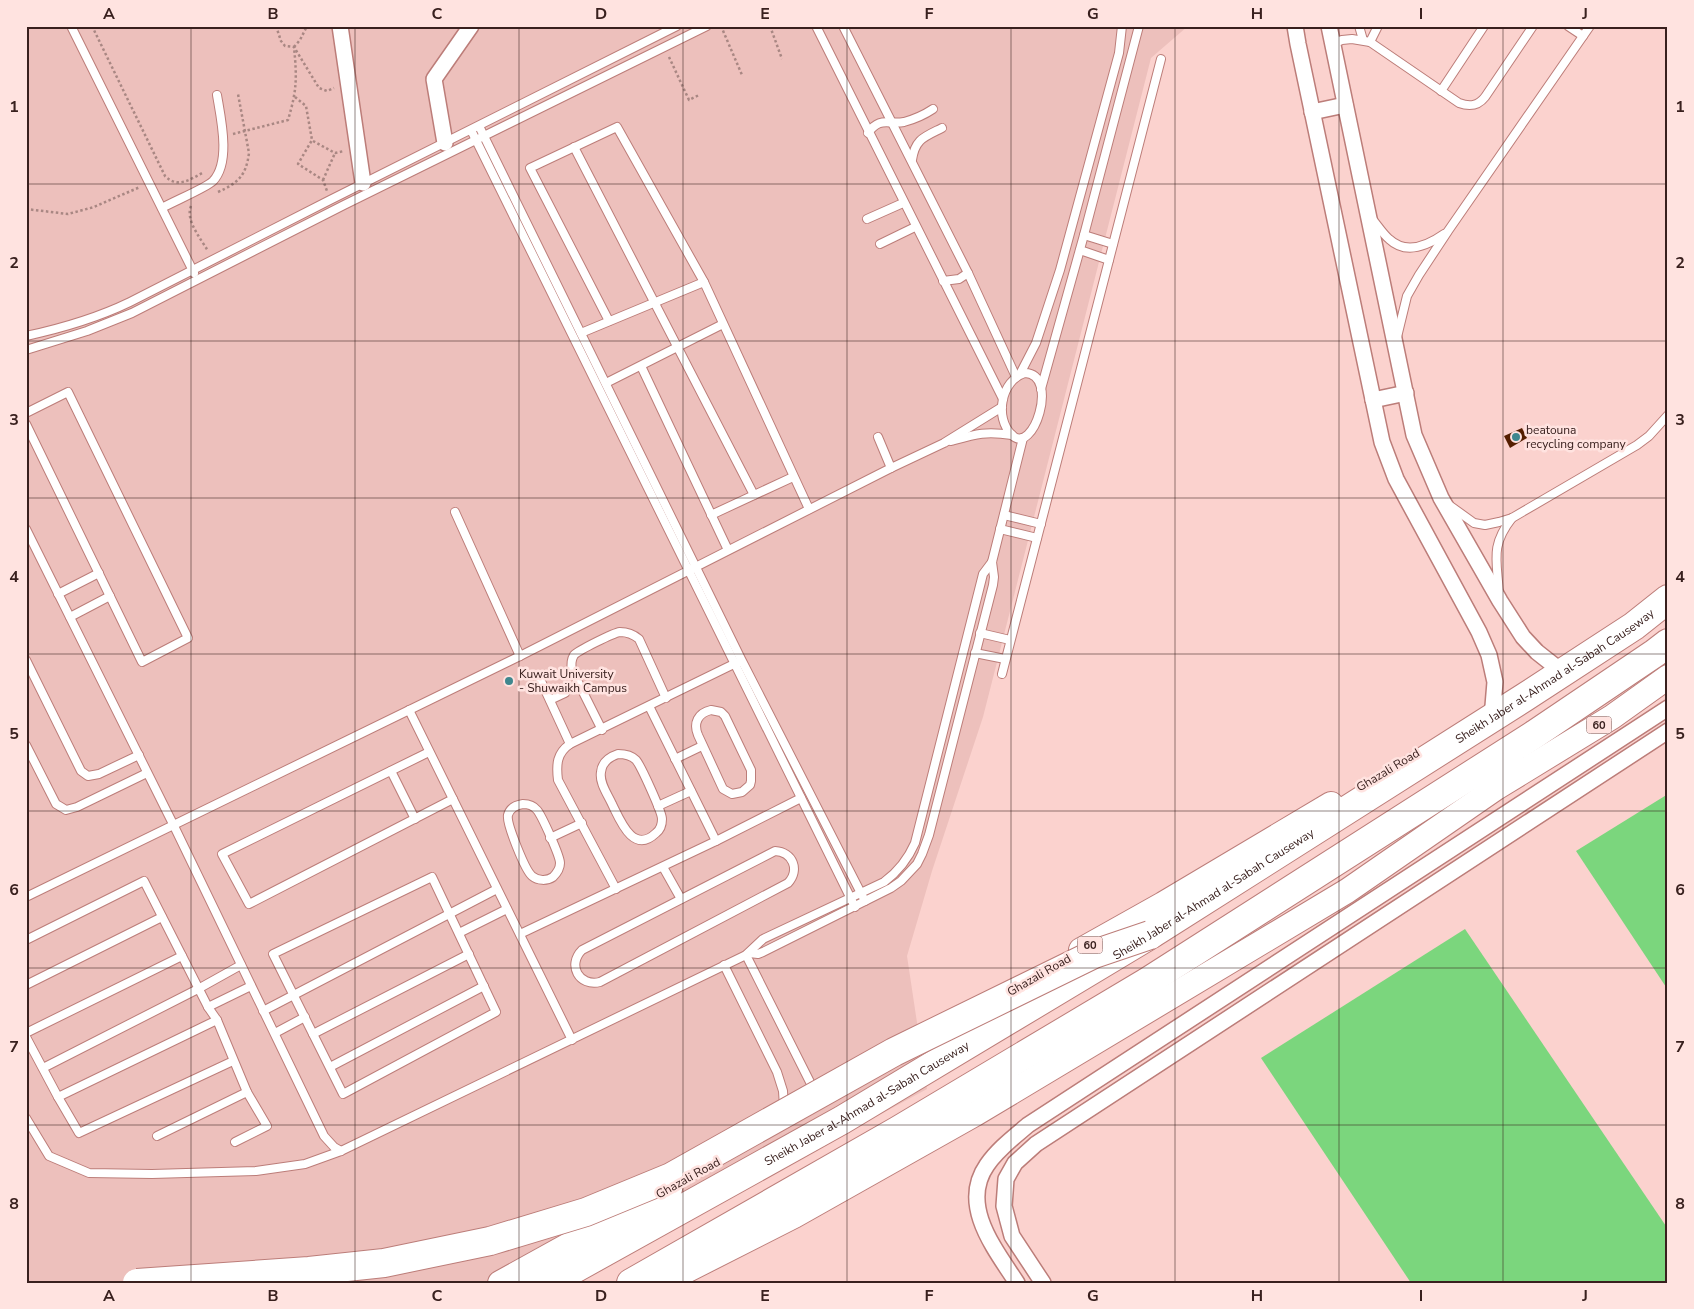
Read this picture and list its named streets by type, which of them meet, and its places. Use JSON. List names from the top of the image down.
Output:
{
  "streets": {
    "highway": ["Sheikh Jaber al-Ahmad al-Sabah Causeway", "60"],
    "main road": ["Ghazali Road"]
  },
  "crossings": [
    ["Sheikh Jaber al-Ahmad al-Sabah Causeway", "60"]
  ],
  "places": ["beatouna recycling company", "Kuwait University - Shuwaikh Campus"],
  "grid": {
    "columns": [
      "A",
      "B",
      "C",
      "D",
      "E",
      "F",
      "G",
      "H",
      "I",
      "J"
    ],
    "rows": [
      "1",
      "2",
      "3",
      "4",
      "5",
      "6",
      "7",
      "8"
    ]
  }
}
